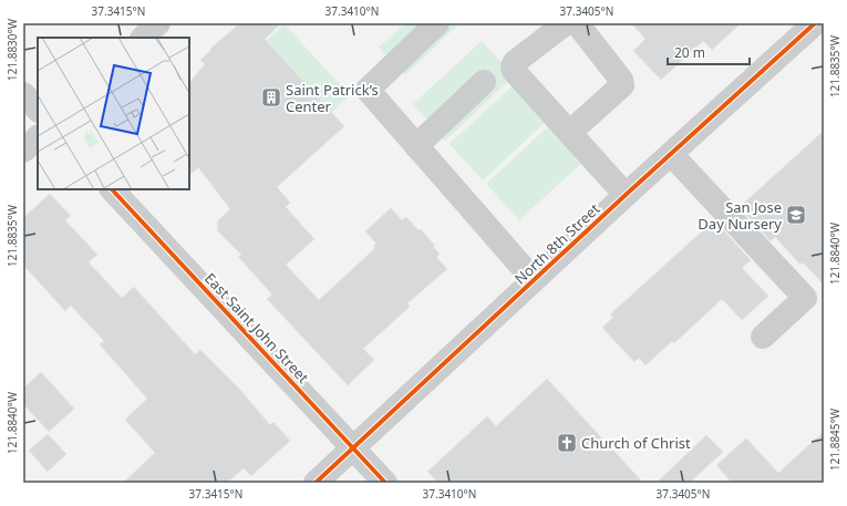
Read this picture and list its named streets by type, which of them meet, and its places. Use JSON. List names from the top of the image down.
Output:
{
  "streets": {
    "street": ["North 8th Street", "East Saint John Street"]
  },
  "crossings": [
    ["North 8th Street", "East Saint John Street"]
  ],
  "places": {
    "building": ["Saint Patrick’s Center"],
    "school or university": ["San Jose Day Nursery"],
    "church": ["Church of Christ"]
  },
  "scale_bar": "20 m",
  "coordinates": [
    "37.3415°N",
    "37.3410°N",
    "37.3405°N",
    "121.8830°W",
    "121.8835°W",
    "121.8840°W",
    "121.8845°W"
  ]
}
